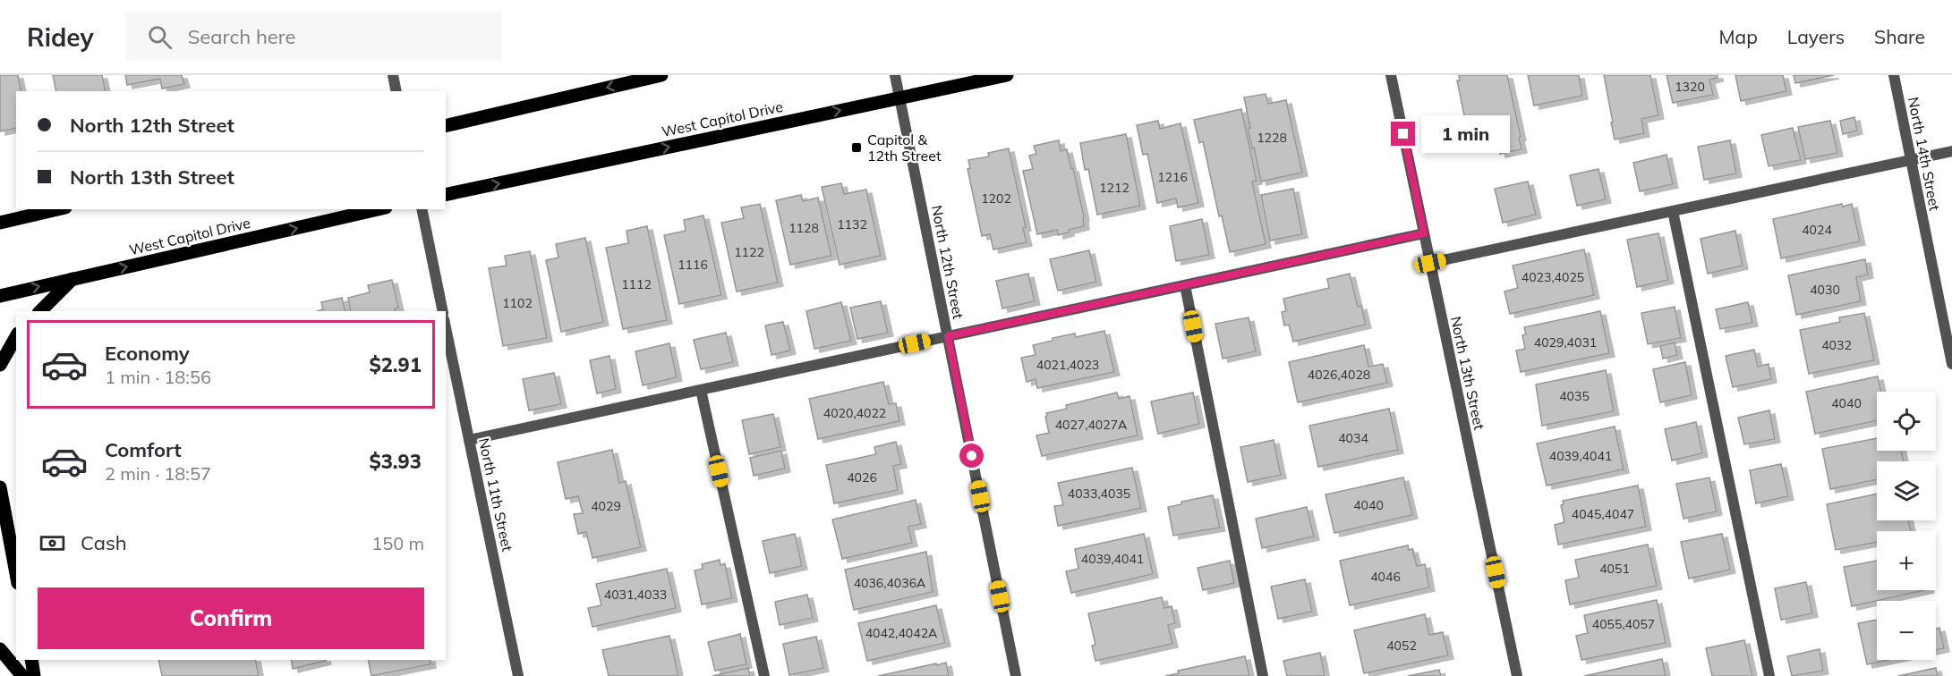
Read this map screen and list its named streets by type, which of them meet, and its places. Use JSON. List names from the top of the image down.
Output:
{
  "streets": {
    "main road": ["West Capitol Drive"],
    "street": [
      "North 14th Street",
      "North 12th Street",
      "North 13th Street",
      "North 11th Street"
    ]
  },
  "crossings": [
    ["West Capitol Drive", "North 12th Street"]
  ],
  "places": {
    "transit": ["Capitol & 12th Street"]
  },
  "house_numbers": [
    "1320",
    "1228",
    "1216",
    "1212",
    "1202",
    "1132",
    "1128",
    "4024",
    "1122",
    "1116",
    "4023,4025",
    "1112",
    "4030",
    "1102",
    "4029,4031",
    "4032",
    "4021,4023",
    "4026,4028",
    "4035",
    "4040",
    "4020,4022",
    "4027,4027A",
    "4034",
    "4039,4041",
    "4026",
    "4033,4035",
    "4040",
    "4029",
    "4045,4047",
    "4039,4041",
    "4051",
    "4046",
    "4036,4036A",
    "4031,4033",
    "4055,4057",
    "4042,4042A",
    "4052"
  ],
  "page": {
    "header": "Ridey",
    "search": "Search here",
    "nav": ["Map", "Layers", "Share"],
    "banner": ["North 12th Street", "North 13th Street"],
    "bubble": "1 min",
    "list": [
      {
        "name": "Economy",
        "note": "1 min · 18:56",
        "value": "$2.91"
      },
      {
        "name": "Comfort",
        "note": "2 min · 18:57",
        "value": "$3.93"
      }
    ],
    "map_buttons": ["+", "−"],
    "pay": ["Cash", "150 m"],
    "buttons": "Confirm"
  }
}
